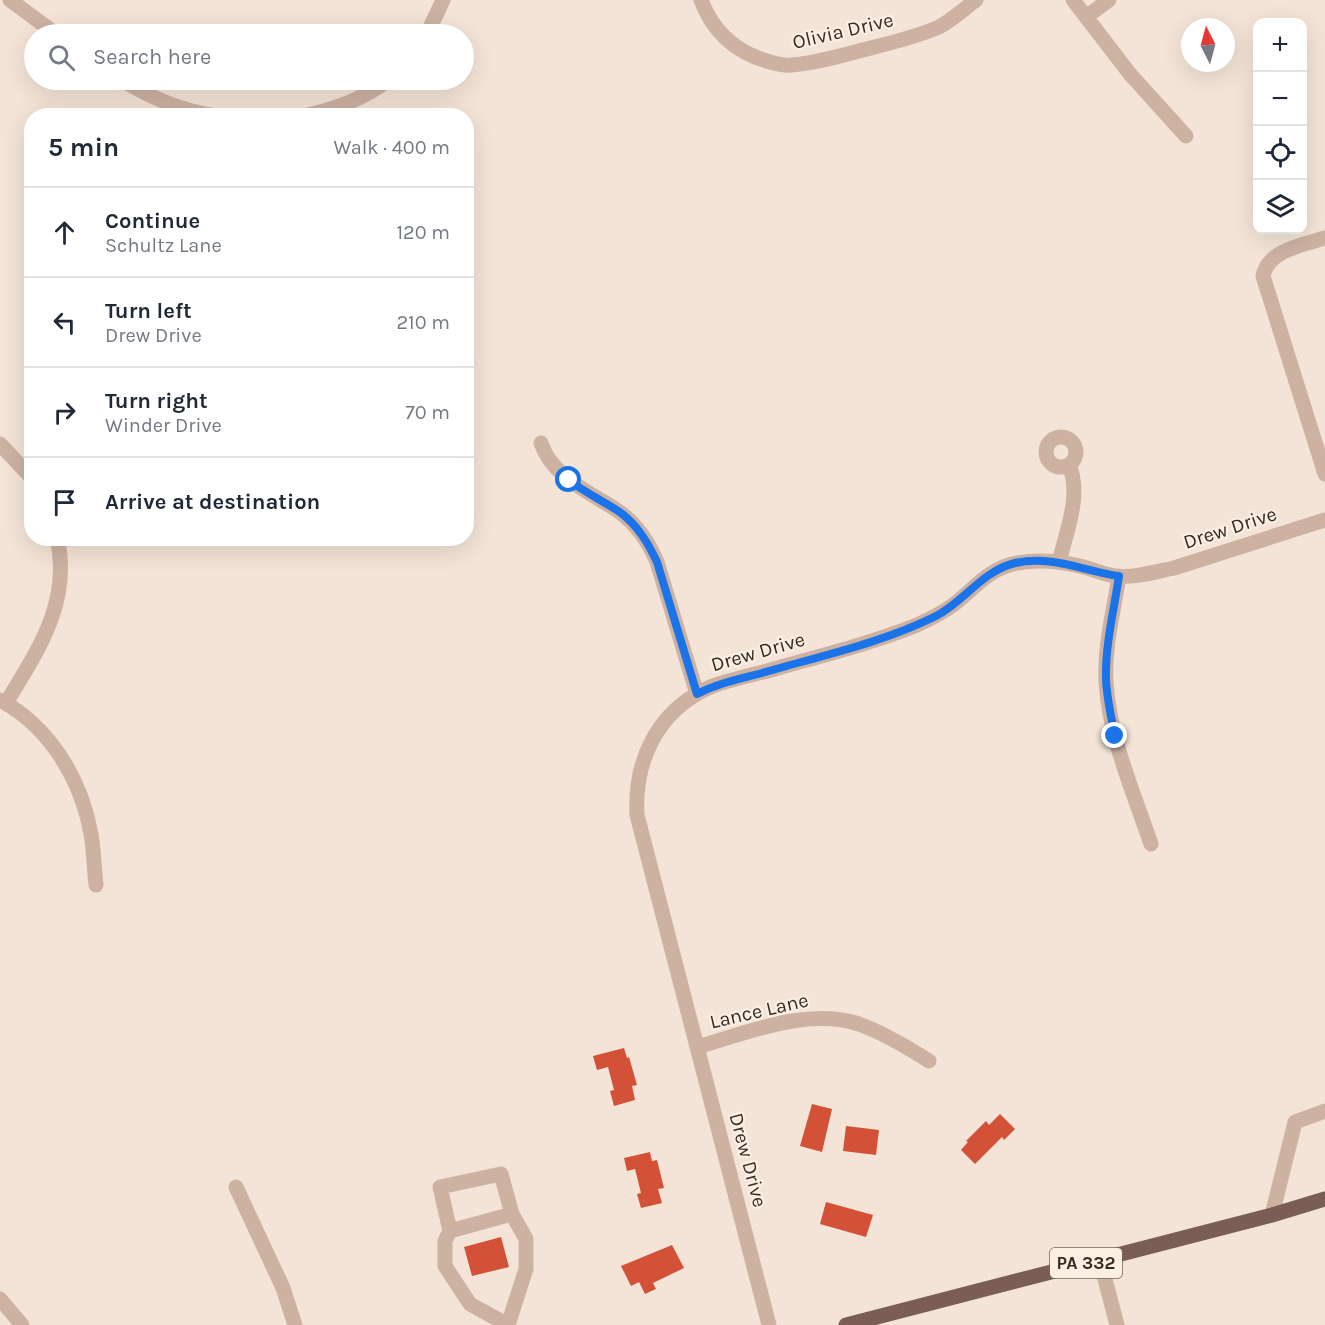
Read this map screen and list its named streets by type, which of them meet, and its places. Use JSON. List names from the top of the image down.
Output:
{
  "streets": {
    "main road": ["PA 332"],
    "street": ["Olivia Drive", "Drew Drive", "Lance Lane"]
  },
  "crossings": [
    ["Drew Drive", "Lance Lane"]
  ],
  "north": "top",
  "page": {
    "map_buttons": ["+", "−"],
    "search": "Search here",
    "heading": ["5 min", "Walk · 400 m"],
    "list": [
      ["Continue", "Schultz Lane", "120 m"],
      ["Turn left", "Drew Drive", "210 m"],
      ["Turn right", "Winder Drive", "70 m"],
      "Arrive at destination"
    ]
  }
}
